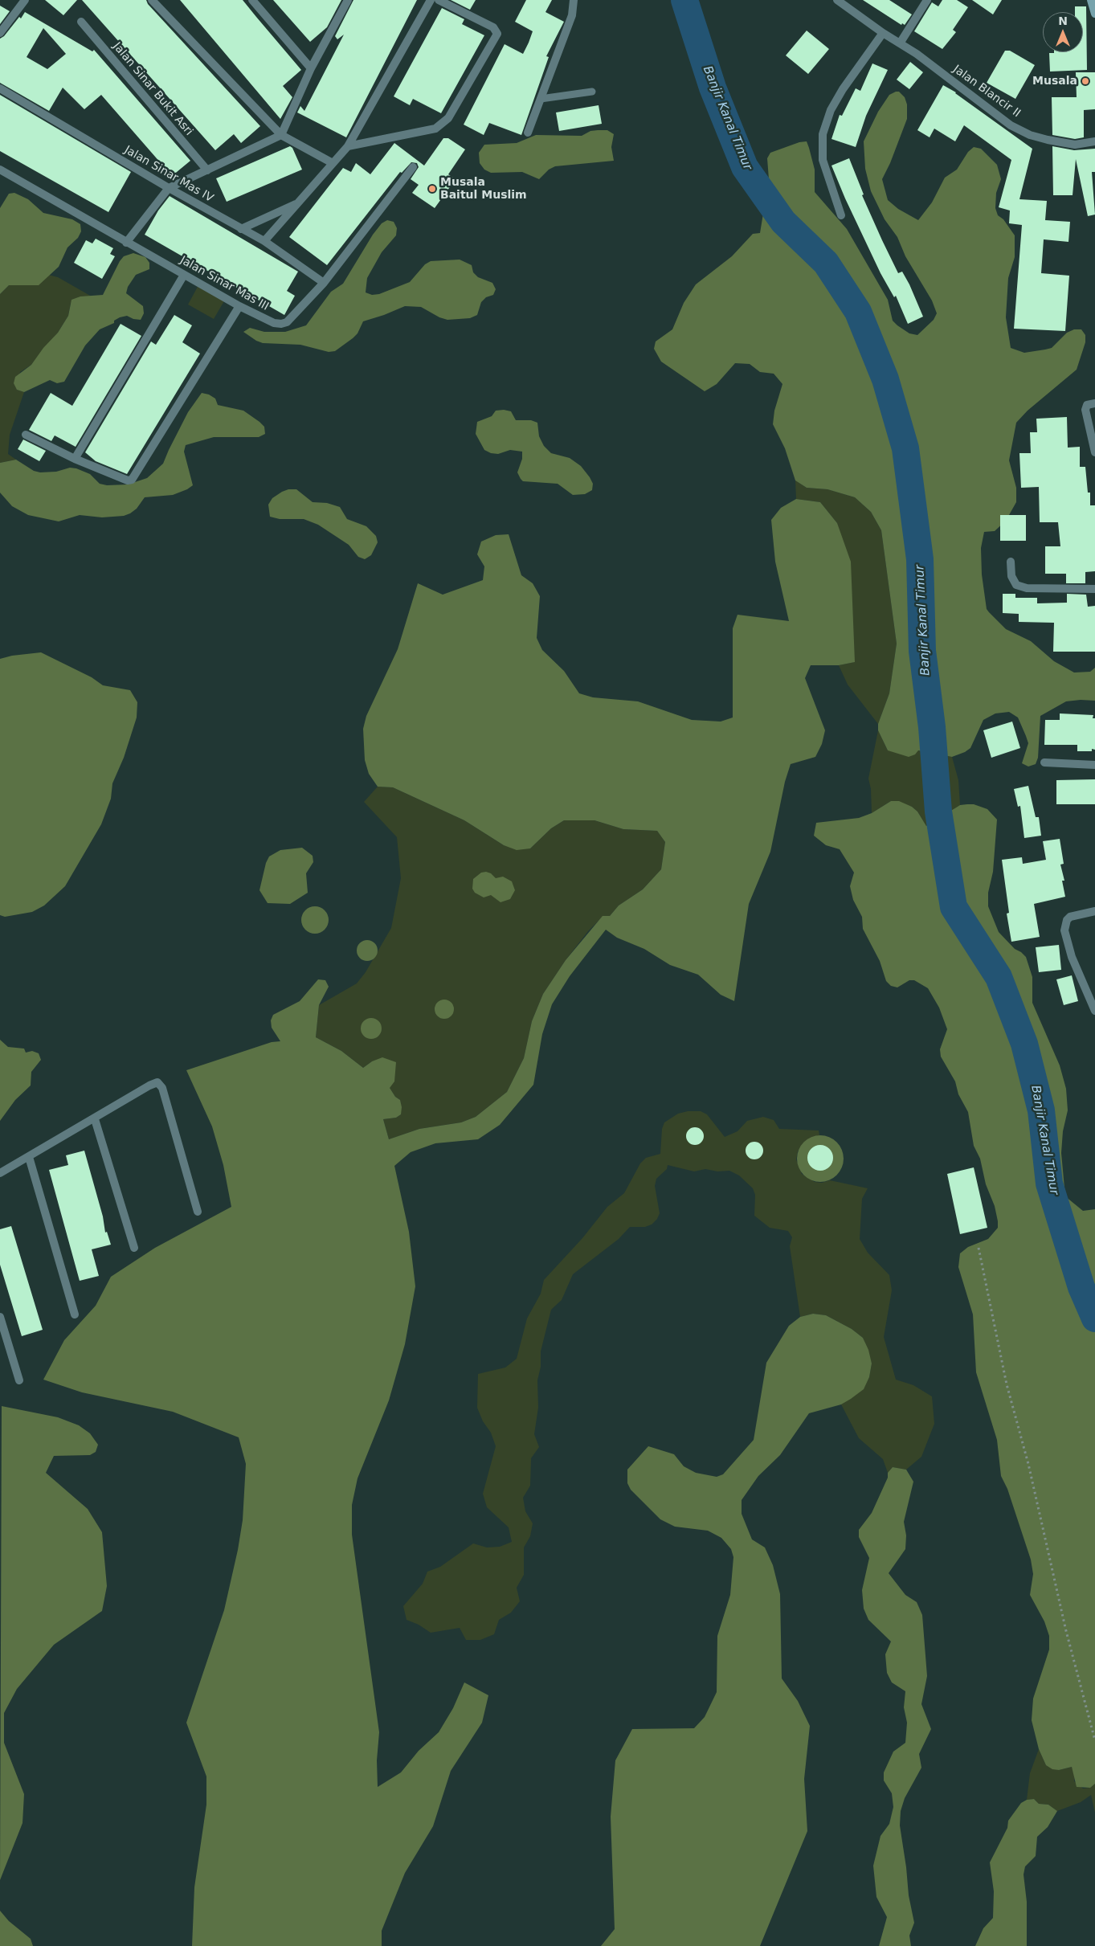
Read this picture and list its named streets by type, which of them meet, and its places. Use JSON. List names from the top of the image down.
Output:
{
  "streets": {
    "street": [
      "Jalan Sinar Bukit Asri",
      "Jalan Blancir II",
      "Jalan Sinar Mas IV",
      "Jalan Sinar Mas III"
    ]
  },
  "crossings": [
    ["Jalan Sinar Mas IV", "Jalan Sinar Mas III"]
  ],
  "water": ["Banjir Kanal Timur"],
  "places": ["Musala", "Musala Baitul Muslim"],
  "north": "top"
}
